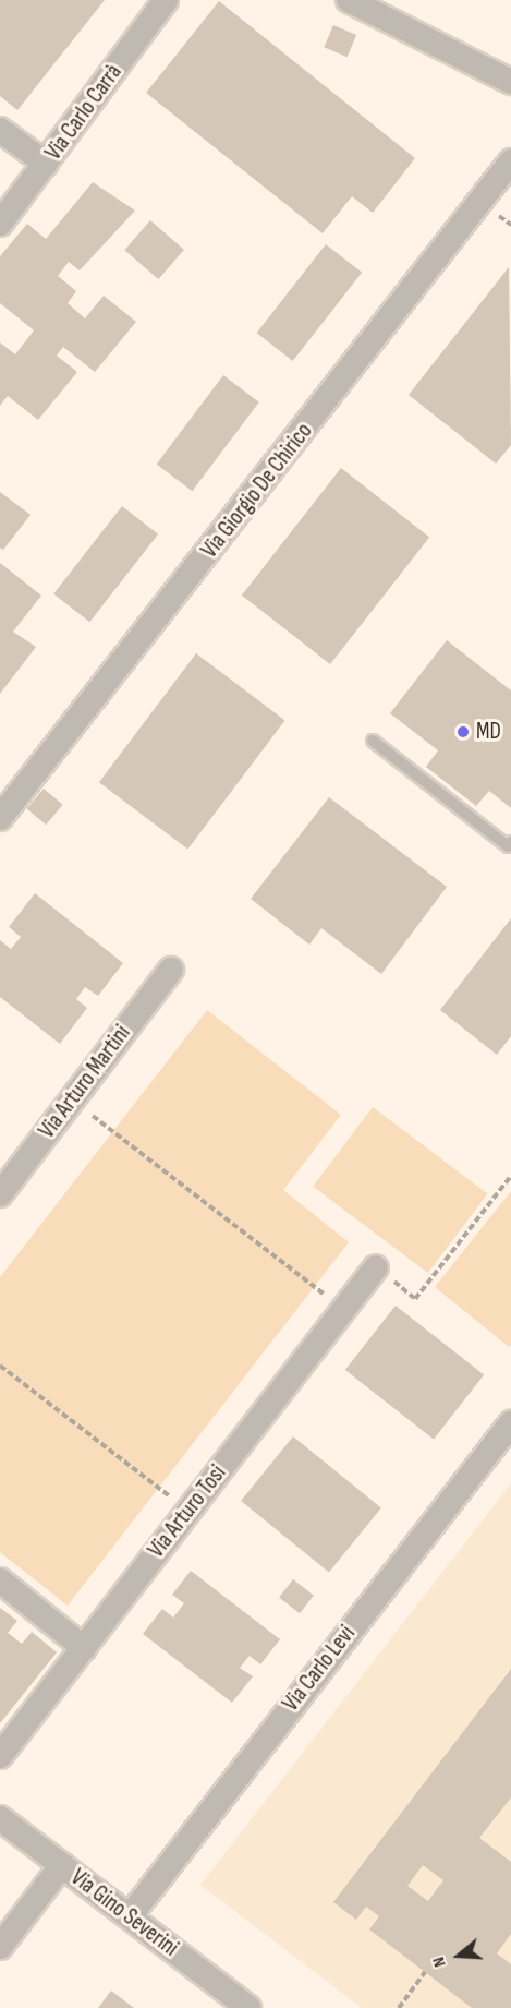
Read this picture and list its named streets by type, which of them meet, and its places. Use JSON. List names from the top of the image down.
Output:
{
  "streets": {
    "street": [
      "Via Carlo Carrà",
      "Via Giorgio De Chirico",
      "Via Arturo Martini",
      "Via Arturo Tosi",
      "Via Carlo Levi",
      "Via Gino Severini"
    ]
  },
  "crossings": [
    ["Via Carlo Levi", "Via Gino Severini"]
  ],
  "places": ["MD"],
  "north": "left"
}
